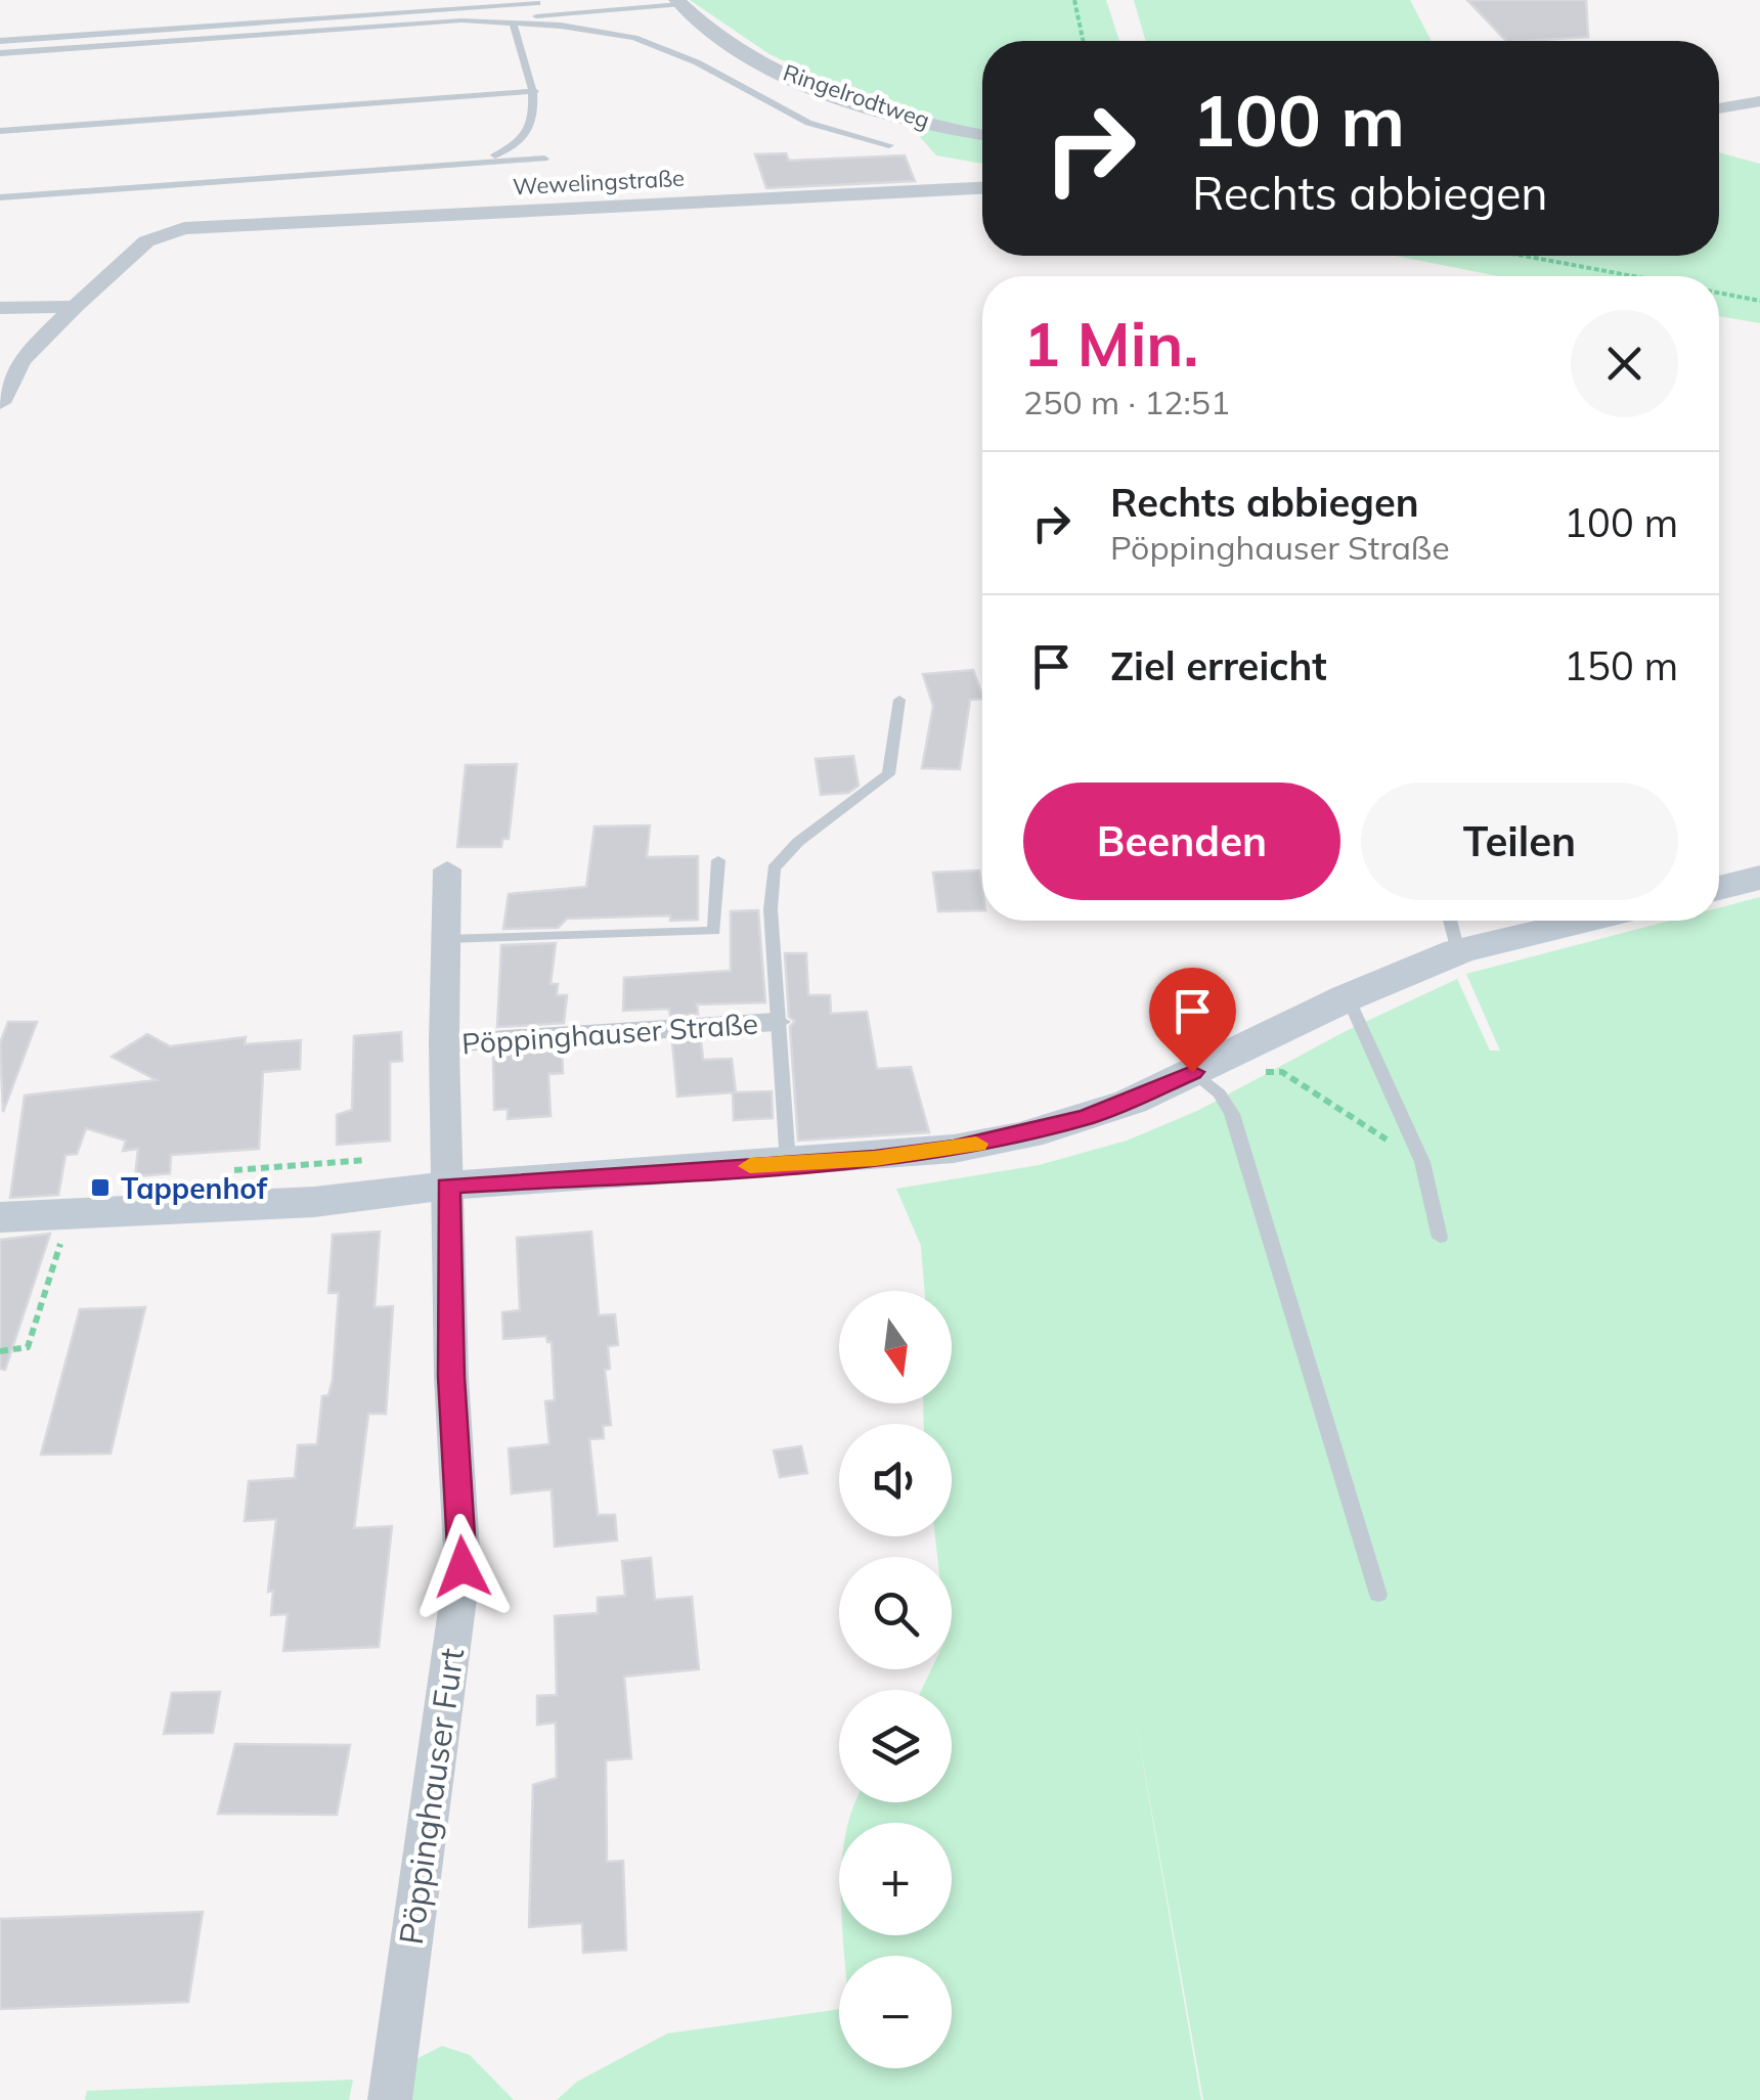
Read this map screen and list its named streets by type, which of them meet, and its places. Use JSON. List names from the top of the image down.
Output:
{
  "streets": {
    "street": [
      "Ringelrodtweg",
      "Wewelingstraße",
      "Pöppinghauser Straße",
      "Pöppinghauser Furt"
    ]
  },
  "crossings": [
    ["Pöppinghauser Straße", "Pöppinghauser Furt"]
  ],
  "places": {
    "transit": ["Tappenhof"]
  },
  "north": "bottom",
  "page": {
    "turn": ["100 m", "Rechts abbiegen"],
    "heading": ["1 Min.", "250 m · 12:51"],
    "list": [
      {
        "name": "Rechts abbiegen",
        "note": "Pöppinghauser Straße",
        "value": "100 m"
      },
      {
        "name": "Ziel erreicht",
        "value": "150 m"
      }
    ],
    "buttons": ["Beenden", "Teilen"],
    "map_buttons": ["+", "−"]
  }
}
